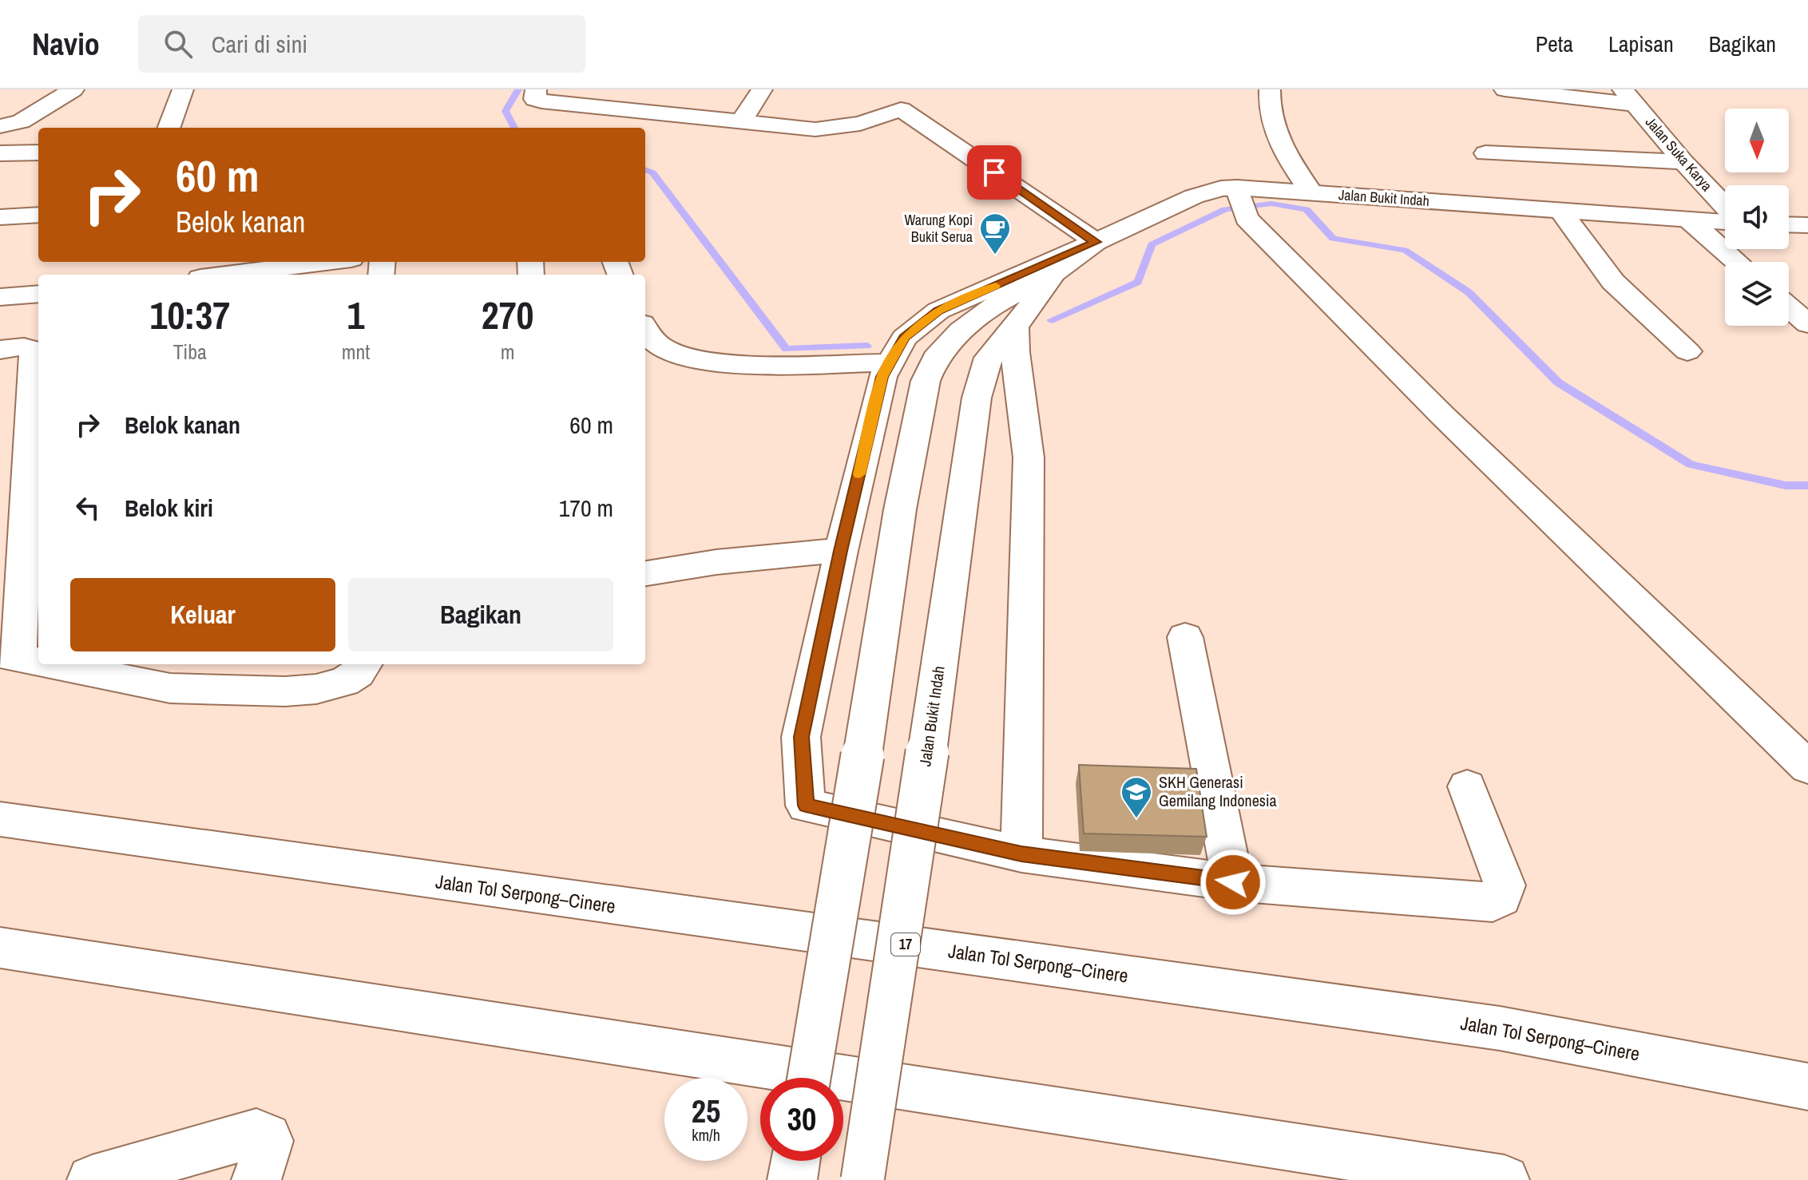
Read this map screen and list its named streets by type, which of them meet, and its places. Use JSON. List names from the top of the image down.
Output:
{
  "streets": {
    "main road": [
      "Jalan Suka Karya",
      "Jalan Bukit Indah",
      "Jalan Tol Serpong–Cinere",
      "17"
    ]
  },
  "places": {
    "cafe": ["Warung Kopi Bukit Serua"],
    "school or university": ["SKH Generasi Gemilang Indonesia"]
  },
  "north": "bottom",
  "page": {
    "header": "Navio",
    "search": "Cari di sini",
    "nav": ["Peta", "Lapisan", "Bagikan"],
    "turn": ["60 m", "Belok kanan"],
    "eta": [
      "10:37",
      "Tiba",
      "1",
      "mnt",
      "270",
      "m"
    ],
    "list": [
      {
        "name": "Belok kanan",
        "value": "60 m"
      },
      {
        "name": "Belok kiri",
        "value": "170 m"
      }
    ],
    "buttons": ["Keluar", "Bagikan"],
    "speed": "25 km/h",
    "limit": "30"
  }
}
